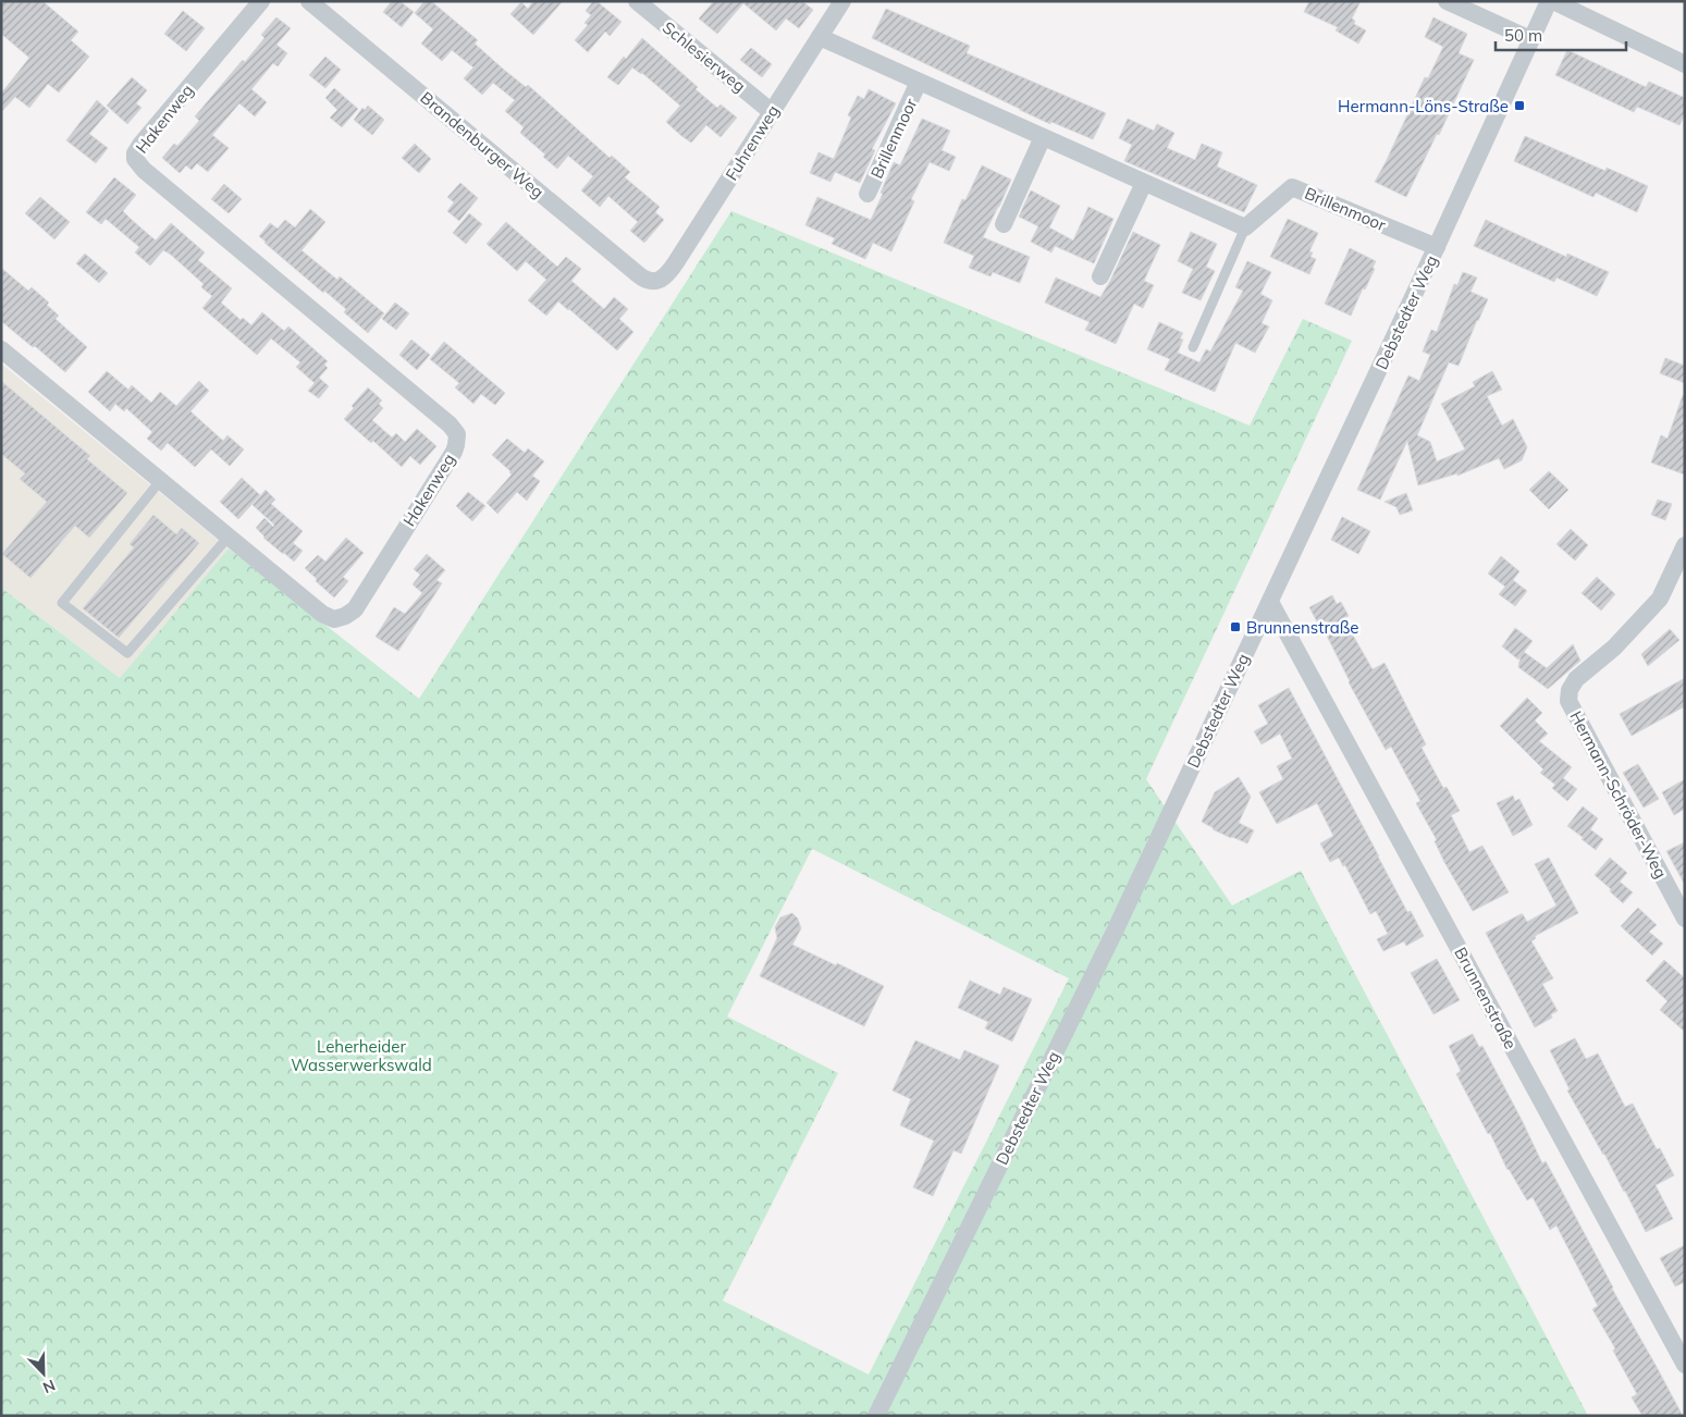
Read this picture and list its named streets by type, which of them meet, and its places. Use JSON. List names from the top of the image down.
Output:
{
  "streets": {
    "street": [
      "Schlesierweg",
      "Hakenweg",
      "Brillenmoor",
      "Fuhrenweg",
      "Brandenburger Weg",
      "Debstedter Weg",
      "Hermann-Schröder-Weg",
      "Brunnenstraße"
    ]
  },
  "crossings": [
    ["Schlesierweg", "Fuhrenweg"],
    ["Brillenmoor", "Fuhrenweg"],
    ["Brillenmoor", "Debstedter Weg"],
    ["Fuhrenweg", "Brandenburger Weg"],
    ["Debstedter Weg", "Brunnenstraße"]
  ],
  "parks": ["Leherheider Wasserwerkswald"],
  "places": {
    "transit": ["Hermann-Löns-Straße", "Brunnenstraße"]
  },
  "scale_bar": "50 m",
  "north": "bottom right"
}
